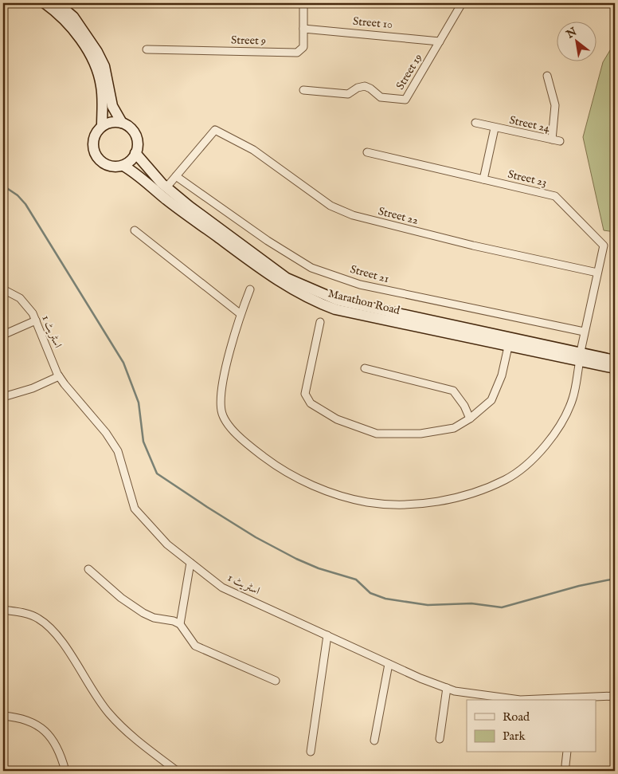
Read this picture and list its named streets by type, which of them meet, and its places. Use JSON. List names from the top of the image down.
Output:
{
  "streets": {
    "main road": ["Marathon Road"],
    "street": [
      "Street 10",
      "Street 9",
      "Street 19",
      "Street 24",
      "Street 23",
      "Street 22",
      "Street 21",
      "اسٹریٹ 1"
    ]
  },
  "crossings": [
    ["Street 10", "Street 9"],
    ["Street 10", "Street 19"],
    ["Street 24", "Street 23"],
    ["Street 23", "Street 22"],
    ["Street 23", "Street 21"],
    ["Street 23", "Marathon Road"],
    ["Street 22", "Street 21"]
  ],
  "legend": ["Road", "Park"],
  "north": "top left"
}
